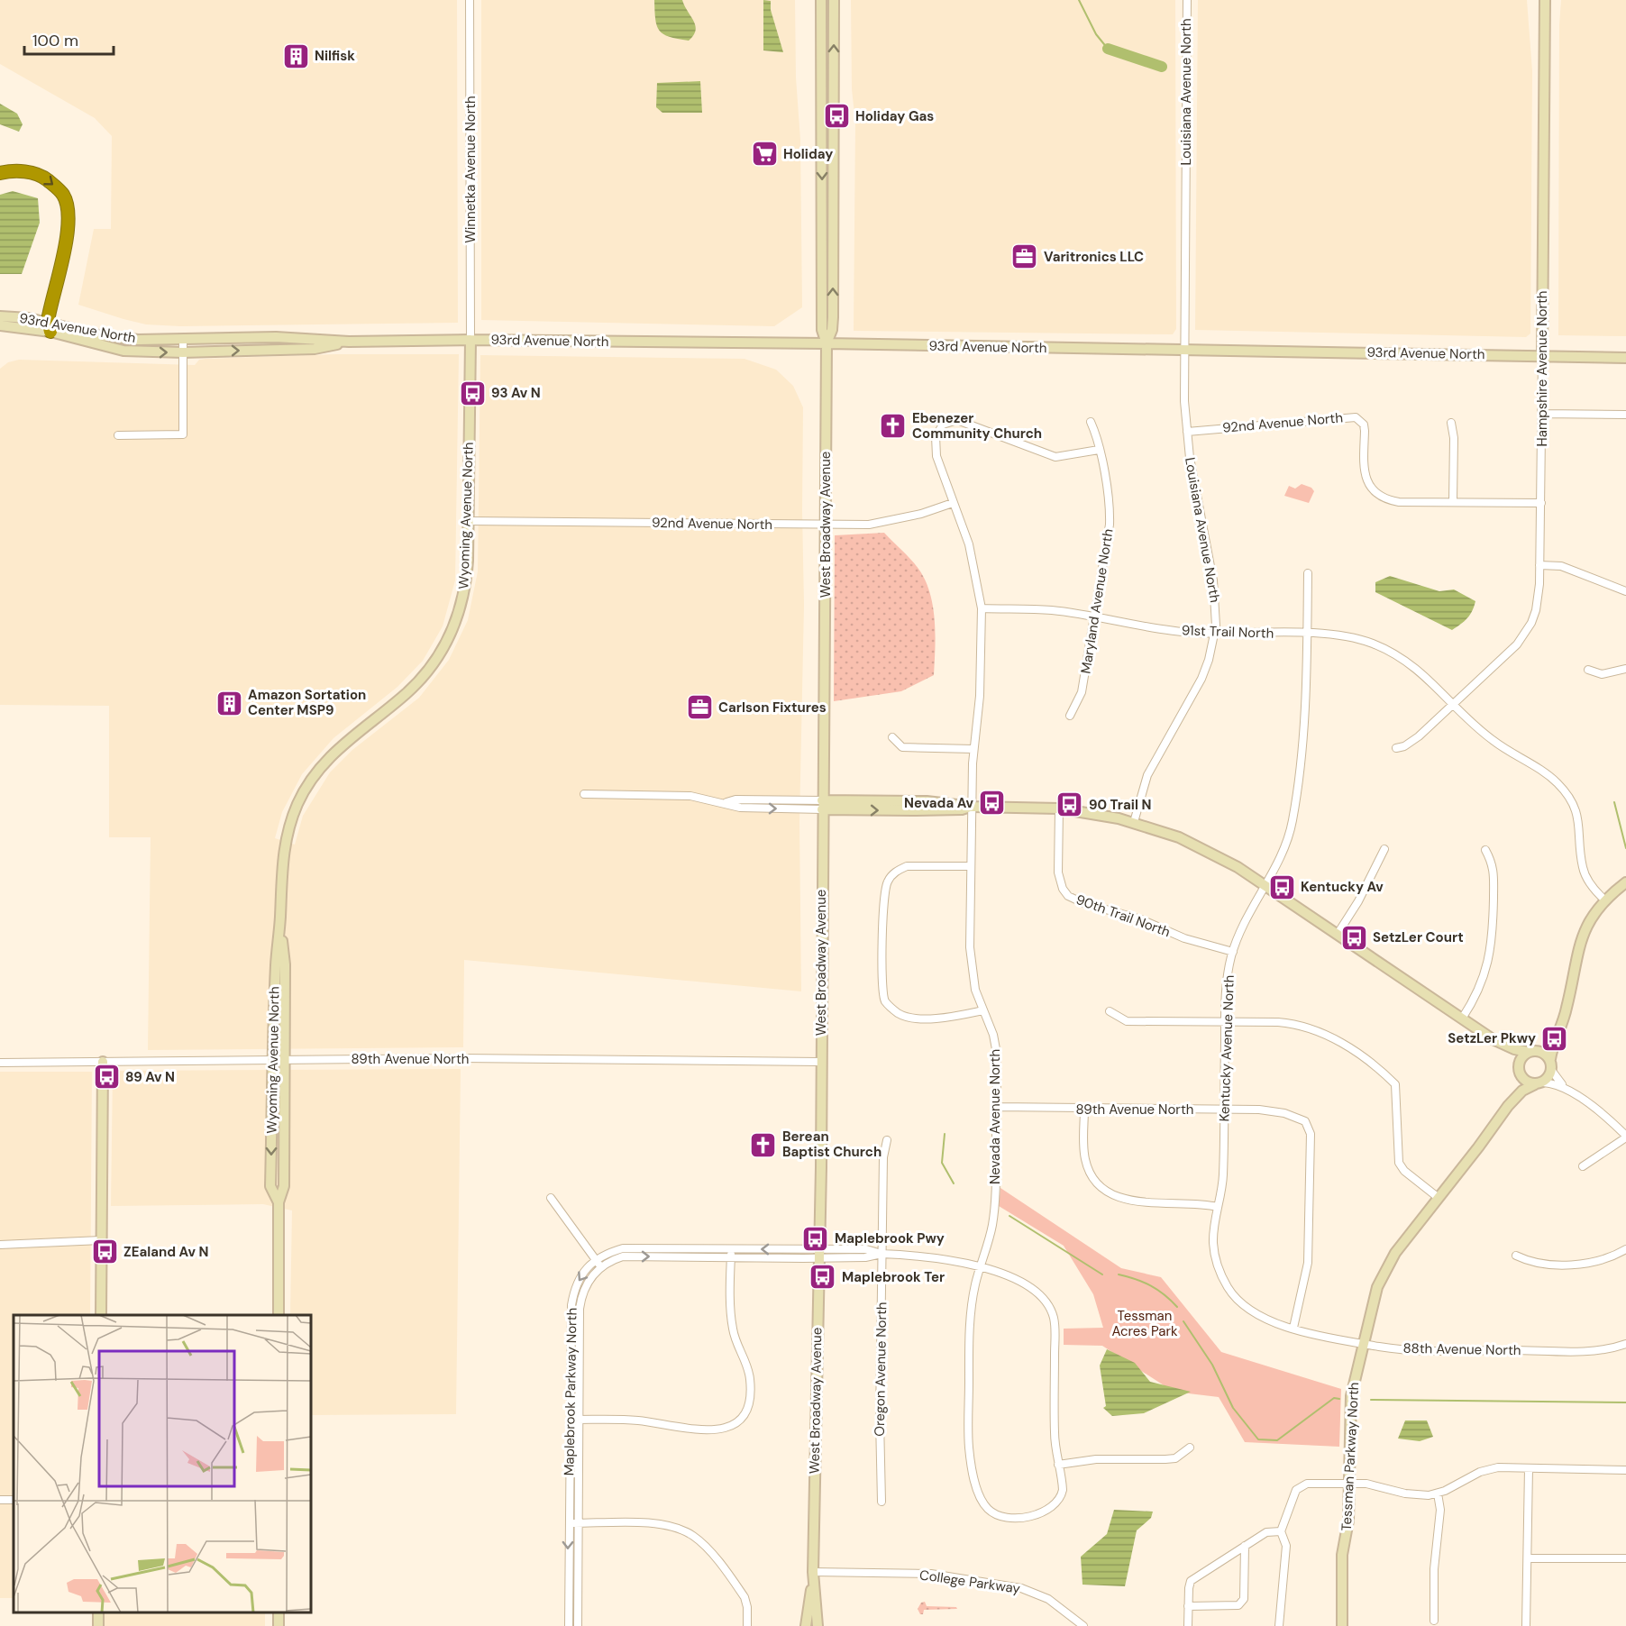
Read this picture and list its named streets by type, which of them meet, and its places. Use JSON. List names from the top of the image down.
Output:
{
  "streets": {
    "street": [
      "Louisiana Avenue North",
      "Winnetka Avenue North",
      "93rd Avenue North",
      "Hampshire Avenue North",
      "92nd Avenue North",
      "Wyoming Avenue North",
      "West Broadway Avenue",
      "Maryland Avenue North",
      "91st Trail North",
      "90th Trail North",
      "Kentucky Avenue North",
      "89th Avenue North",
      "Nevada Avenue North",
      "88th Avenue North",
      "Oregon Avenue North",
      "Maplebrook Parkway North",
      "Tessman Parkway North",
      "College Parkway"
    ]
  },
  "crossings": [
    ["Louisiana Avenue North", "93rd Avenue North"],
    ["Louisiana Avenue North", "92nd Avenue North"],
    ["Louisiana Avenue North", "91st Trail North"],
    ["Winnetka Avenue North", "93rd Avenue North"],
    ["Winnetka Avenue North", "Wyoming Avenue North"],
    ["93rd Avenue North", "Hampshire Avenue North"],
    ["93rd Avenue North", "Wyoming Avenue North"],
    ["93rd Avenue North", "West Broadway Avenue"],
    ["Hampshire Avenue North", "92nd Avenue North"],
    ["Hampshire Avenue North", "91st Trail North"],
    ["92nd Avenue North", "Wyoming Avenue North"],
    ["92nd Avenue North", "West Broadway Avenue"],
    ["92nd Avenue North", "Nevada Avenue North"],
    ["Wyoming Avenue North", "89th Avenue North"],
    ["West Broadway Avenue", "89th Avenue North"],
    ["West Broadway Avenue", "Maplebrook Parkway North"],
    ["West Broadway Avenue", "College Parkway"],
    ["Maryland Avenue North", "91st Trail North"],
    ["Maryland Avenue North", "Nevada Avenue North"],
    ["91st Trail North", "Kentucky Avenue North"],
    ["91st Trail North", "Nevada Avenue North"],
    ["90th Trail North", "Kentucky Avenue North"],
    ["Kentucky Avenue North", "89th Avenue North"],
    ["Kentucky Avenue North", "88th Avenue North"],
    ["89th Avenue North", "Nevada Avenue North"],
    ["89th Avenue North", "88th Avenue North"],
    ["88th Avenue North", "Tessman Parkway North"]
  ],
  "parks": ["Tessman Acres Park"],
  "places": {
    "building": ["Nilfisk", "Amazon Sortation Center MSP9"],
    "bus stop": [
      "Holiday Gas",
      "93 Av N",
      "Nevada Av",
      "90 Trail N",
      "Kentucky Av",
      "SetzLer Court",
      "SetzLer Pkwy",
      "89 Av N",
      "Maplebrook Pwy",
      "ZEaland Av N",
      "Maplebrook Ter"
    ],
    "supermarket": ["Holiday"],
    "office": ["Varitronics LLC", "Carlson Fixtures"],
    "church": ["Ebenezer Community Church", "Berean Baptist Church"]
  },
  "scale_bar": "100 m"
}
